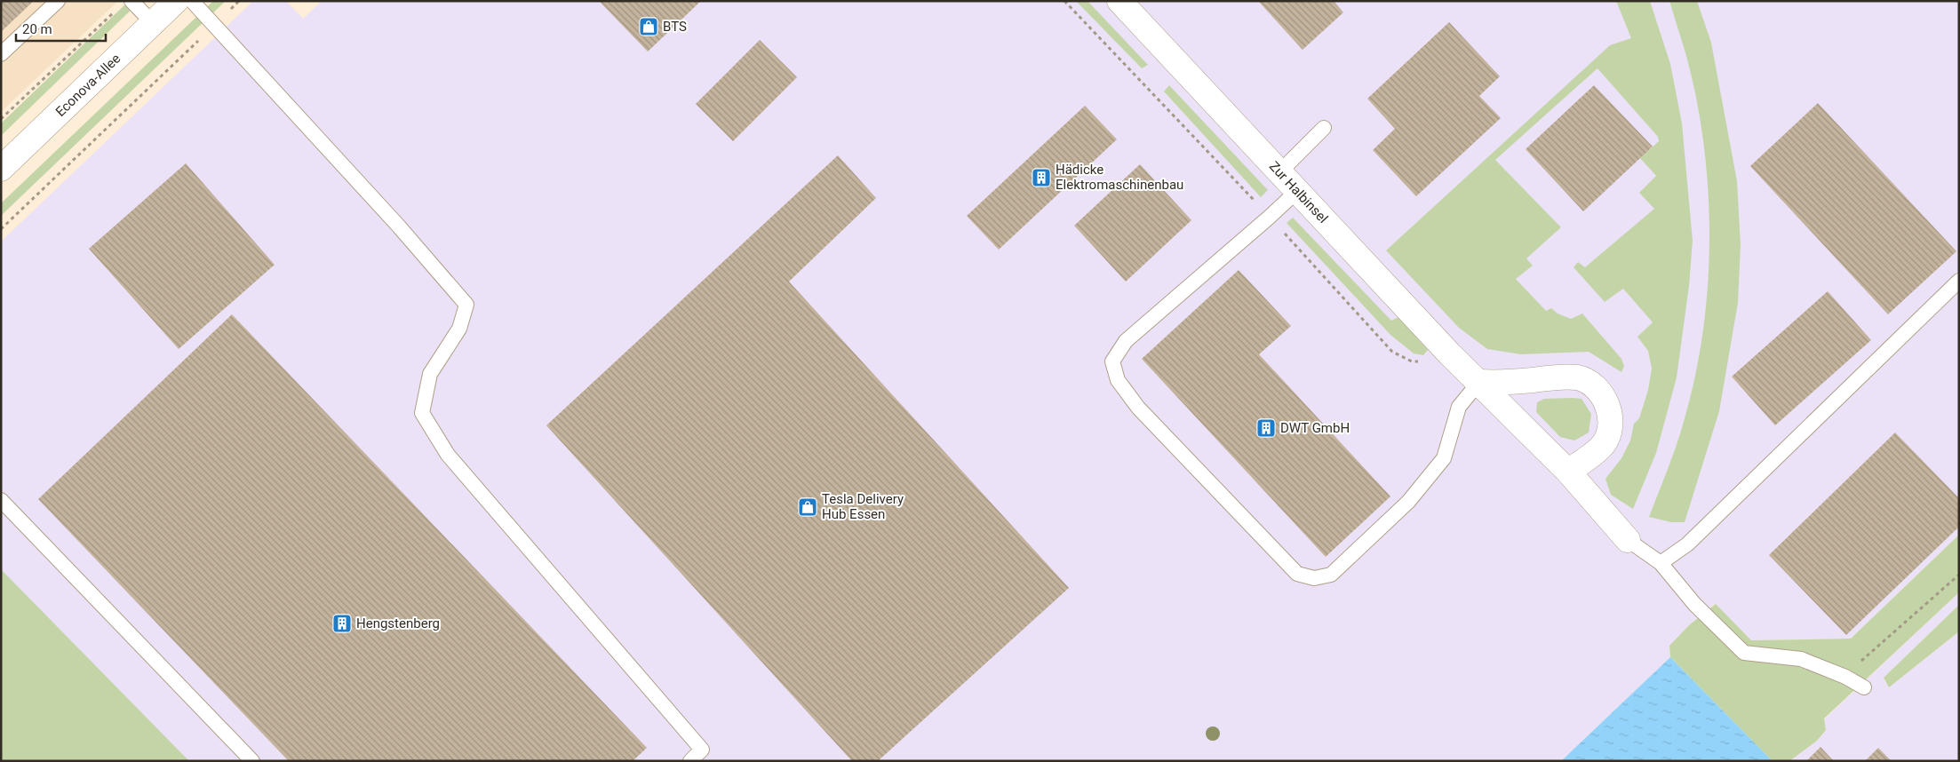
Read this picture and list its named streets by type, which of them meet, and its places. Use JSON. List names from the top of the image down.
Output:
{
  "streets": {
    "street": ["Econova-Allee", "Zur Halbinsel"]
  },
  "places": {
    "shop": ["BTS", "Tesla Delivery Hub Essen"],
    "building": ["Hädicke Elektromaschinenbau", "DWT GmbH", "Hengstenberg"]
  },
  "scale_bar": "20 m"
}
